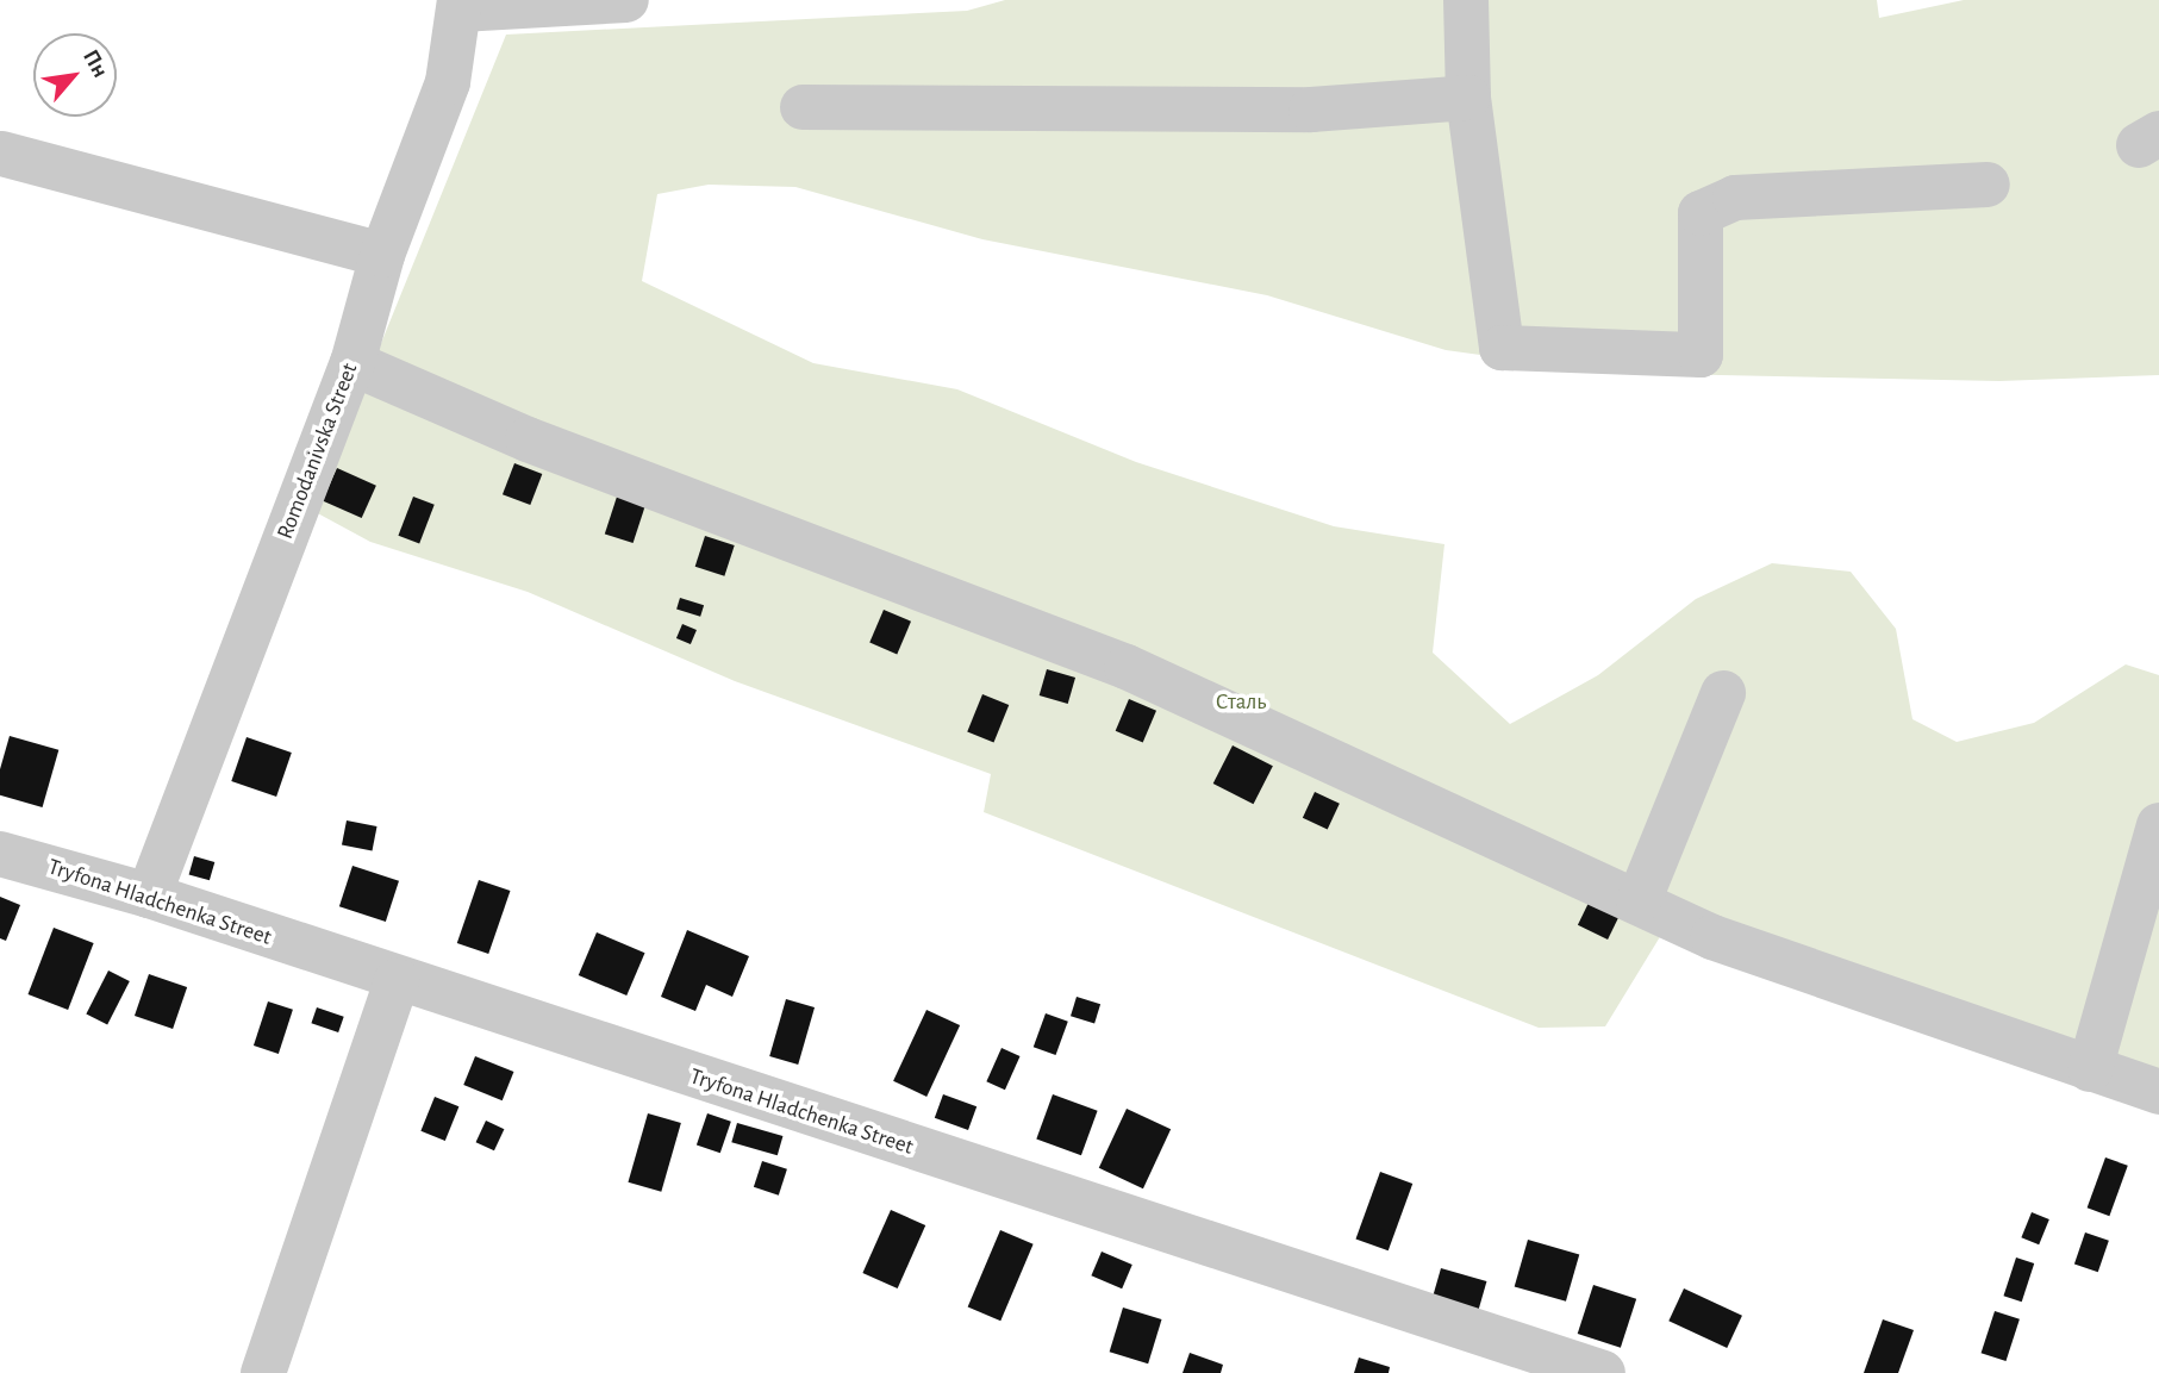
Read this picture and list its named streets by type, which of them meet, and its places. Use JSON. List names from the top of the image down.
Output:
{
  "streets": {
    "street": ["Romodanivska Street", "Tryfona Hladchenka Street"]
  },
  "crossings": [
    ["Romodanivska Street", "Tryfona Hladchenka Street"]
  ],
  "parks": ["Сталь"],
  "north": "top right"
}
